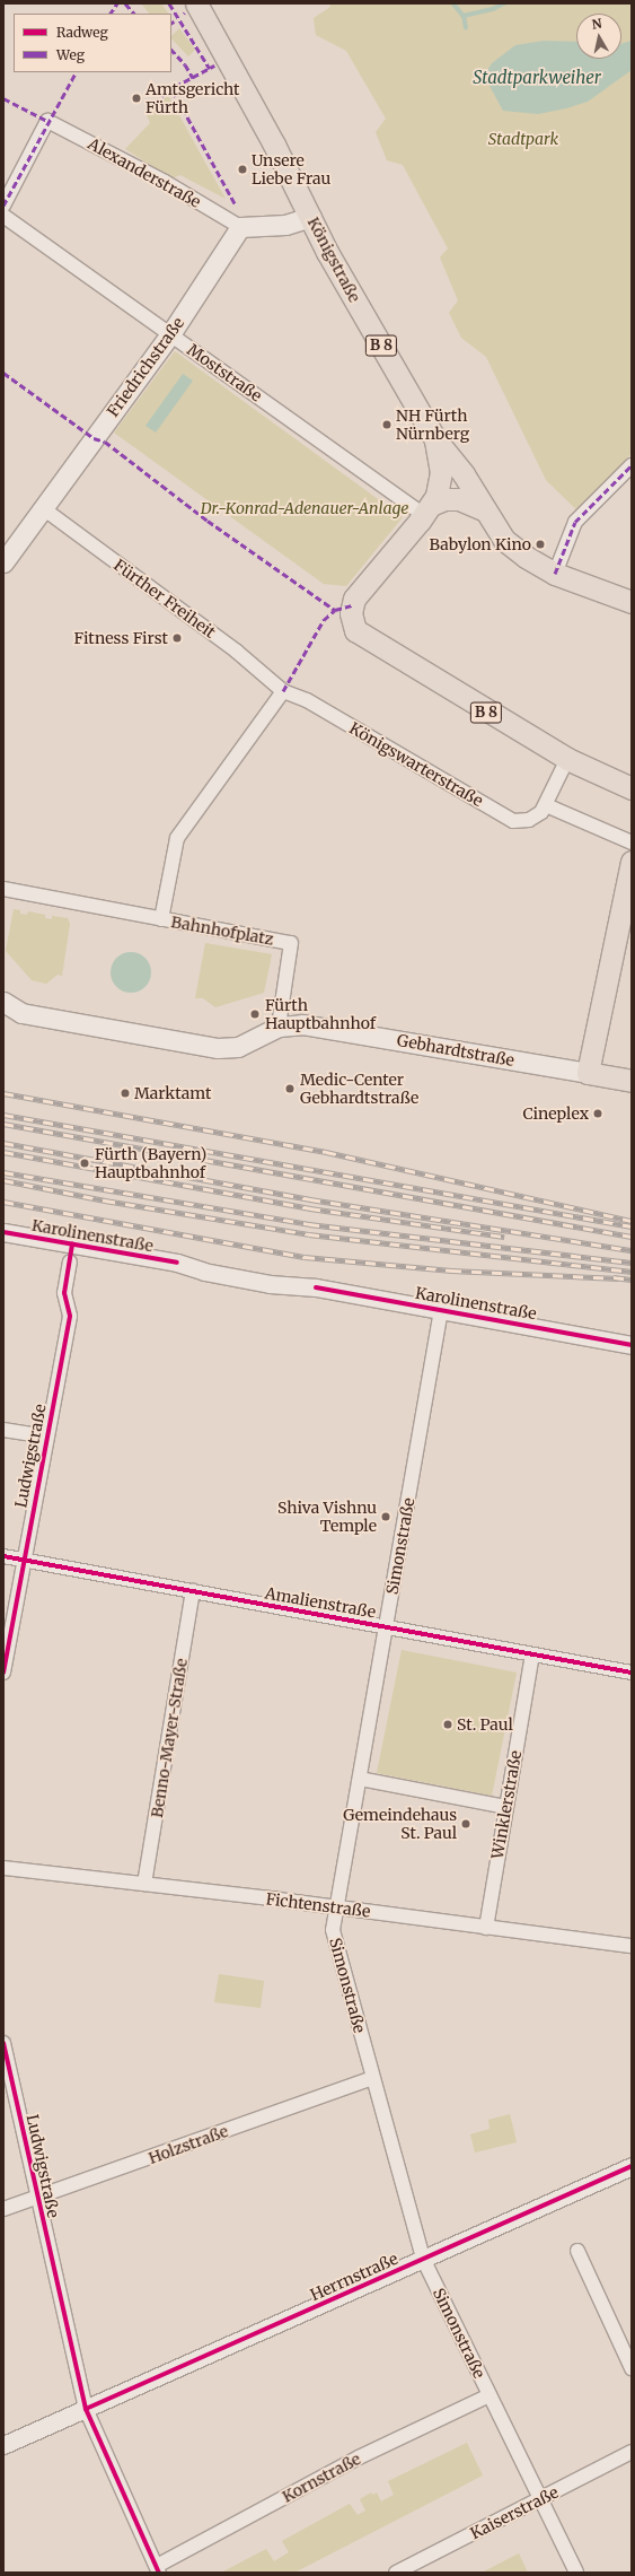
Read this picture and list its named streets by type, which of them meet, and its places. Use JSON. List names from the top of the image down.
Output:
{
  "streets": {
    "main road": [
      "Königstraße",
      "B 8",
      "Friedrichstraße",
      "Gebhardtstraße"
    ],
    "street": [
      "Alexanderstraße",
      "Moststraße",
      "Fürther Freiheit",
      "Königswarterstraße",
      "Bahnhofplatz",
      "Karolinenstraße",
      "Ludwigstraße",
      "Simonstraße",
      "Amalienstraße",
      "Benno-Mayer-Straße",
      "Winklerstraße",
      "Fichtenstraße",
      "Holzstraße",
      "Herrnstraße",
      "Kornstraße",
      "Kaiserstraße"
    ]
  },
  "crossings": [
    ["Alexanderstraße", "Friedrichstraße"],
    ["Königstraße", "B 8"],
    ["B 8", "Moststraße"],
    ["B 8", "Königswarterstraße"],
    ["Friedrichstraße", "Moststraße"],
    ["Friedrichstraße", "Fürther Freiheit"],
    ["Fürther Freiheit", "Königswarterstraße"],
    ["Bahnhofplatz", "Gebhardtstraße"],
    ["Karolinenstraße", "Simonstraße"],
    ["Ludwigstraße", "Amalienstraße"],
    ["Ludwigstraße", "Holzstraße"],
    ["Ludwigstraße", "Herrnstraße"],
    ["Ludwigstraße", "Kornstraße"],
    ["Simonstraße", "Amalienstraße"],
    ["Simonstraße", "Fichtenstraße"],
    ["Simonstraße", "Holzstraße"],
    ["Simonstraße", "Herrnstraße"],
    ["Simonstraße", "Kornstraße"],
    ["Simonstraße", "Kaiserstraße"],
    ["Amalienstraße", "Benno-Mayer-Straße"],
    ["Amalienstraße", "Winklerstraße"],
    ["Benno-Mayer-Straße", "Fichtenstraße"],
    ["Winklerstraße", "Fichtenstraße"]
  ],
  "water": ["Stadtparkweiher"],
  "parks": ["Stadtpark", "Dr.-Konrad-Adenauer-Anlage"],
  "places": [
    "Amtsgericht Fürth",
    "Unsere Liebe Frau",
    "NH Fürth Nürnberg",
    "Babylon Kino",
    "Fitness First",
    "Fürth Hauptbahnhof",
    "Medic-Center Gebhardtstraße",
    "Marktamt",
    "Cineplex",
    "Fürth (Bayern) Hauptbahnhof",
    "Shiva Vishnu Temple",
    "St. Paul",
    "Gemeindehaus St. Paul"
  ],
  "legend": ["Radweg", "Weg"],
  "north": "top"
}
